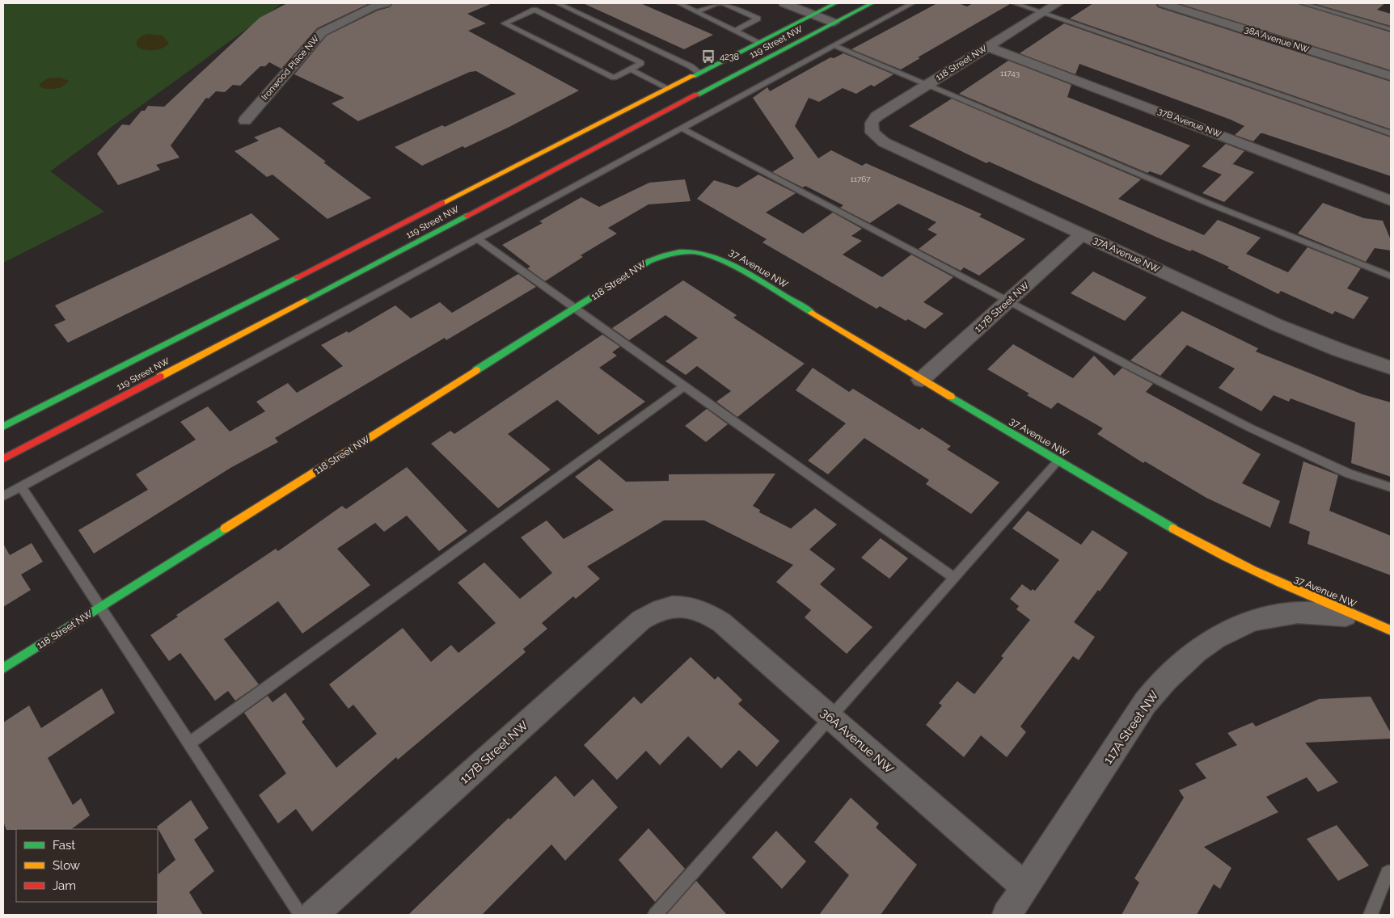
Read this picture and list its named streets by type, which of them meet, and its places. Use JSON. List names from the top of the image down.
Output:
{
  "streets": {
    "main road": ["119 Street NW", "118 Street NW", "37 Avenue NW"],
    "street": [
      "38A Avenue NW",
      "Ironwood Place NW",
      "37B Avenue NW",
      "37A Avenue NW",
      "117B Street NW",
      "117A Street NW",
      "36A Avenue NW"
    ]
  },
  "crossings": [
    ["118 Street NW", "37B Avenue NW"],
    ["118 Street NW", "37A Avenue NW"],
    ["118 Street NW", "37 Avenue NW"],
    ["37A Avenue NW", "117B Street NW"],
    ["37 Avenue NW", "117B Street NW"],
    ["37 Avenue NW", "117A Street NW"],
    ["117B Street NW", "36A Avenue NW"],
    ["117A Street NW", "36A Avenue NW"]
  ],
  "places": {
    "bus stop": ["4238"]
  },
  "house_numbers": ["11743", "11767"],
  "legend": ["Fast", "Slow", "Jam"]
}
